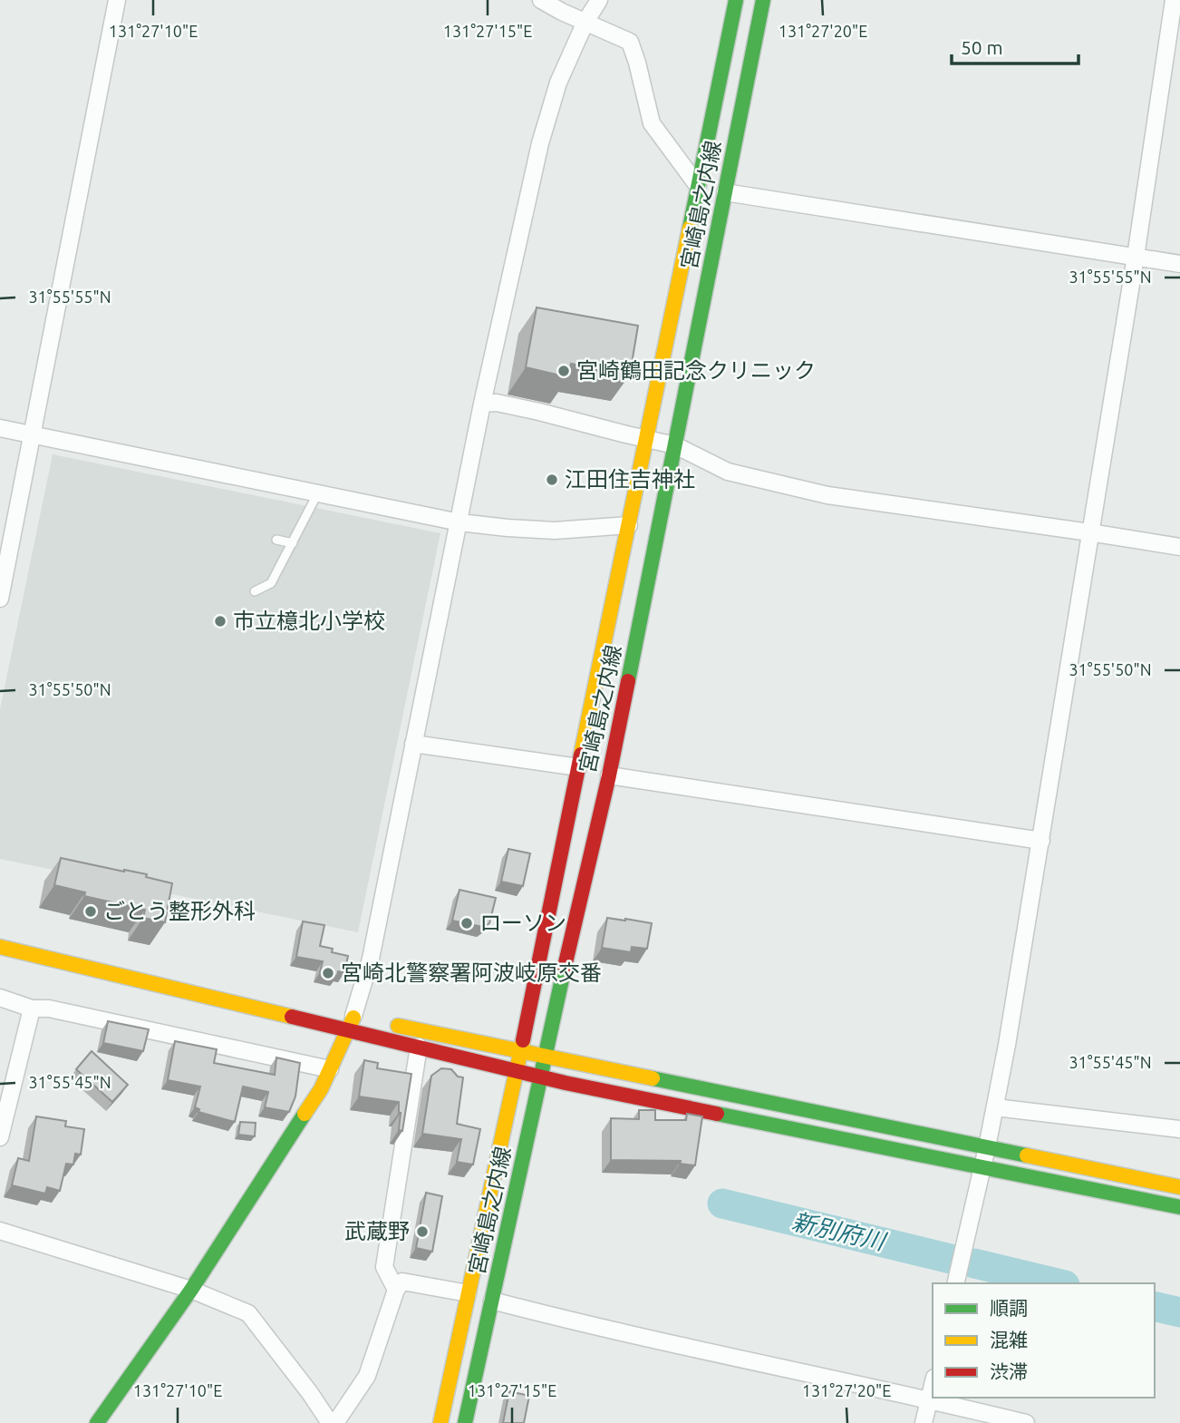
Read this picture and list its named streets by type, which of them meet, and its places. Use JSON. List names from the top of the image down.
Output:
{
  "streets": {
    "main road": ["宮崎島之内線"]
  },
  "water": ["新別府川"],
  "places": [
    "宮崎鶴田記念クリニック",
    "江田住吉神社",
    "市立檍北小学校",
    "ごとう整形外科",
    "ローソン",
    "宮崎北警察署阿波岐原交番",
    "武蔵野"
  ],
  "legend": ["順調", "混雑", "渋滞"],
  "scale_bar": "50 m",
  "coordinates": [
    "131°27'10\"E",
    "131°27'15\"E",
    "131°27'20\"E",
    "31°55'55\"N",
    "31°55'50\"N",
    "31°55'45\"N"
  ]
}
